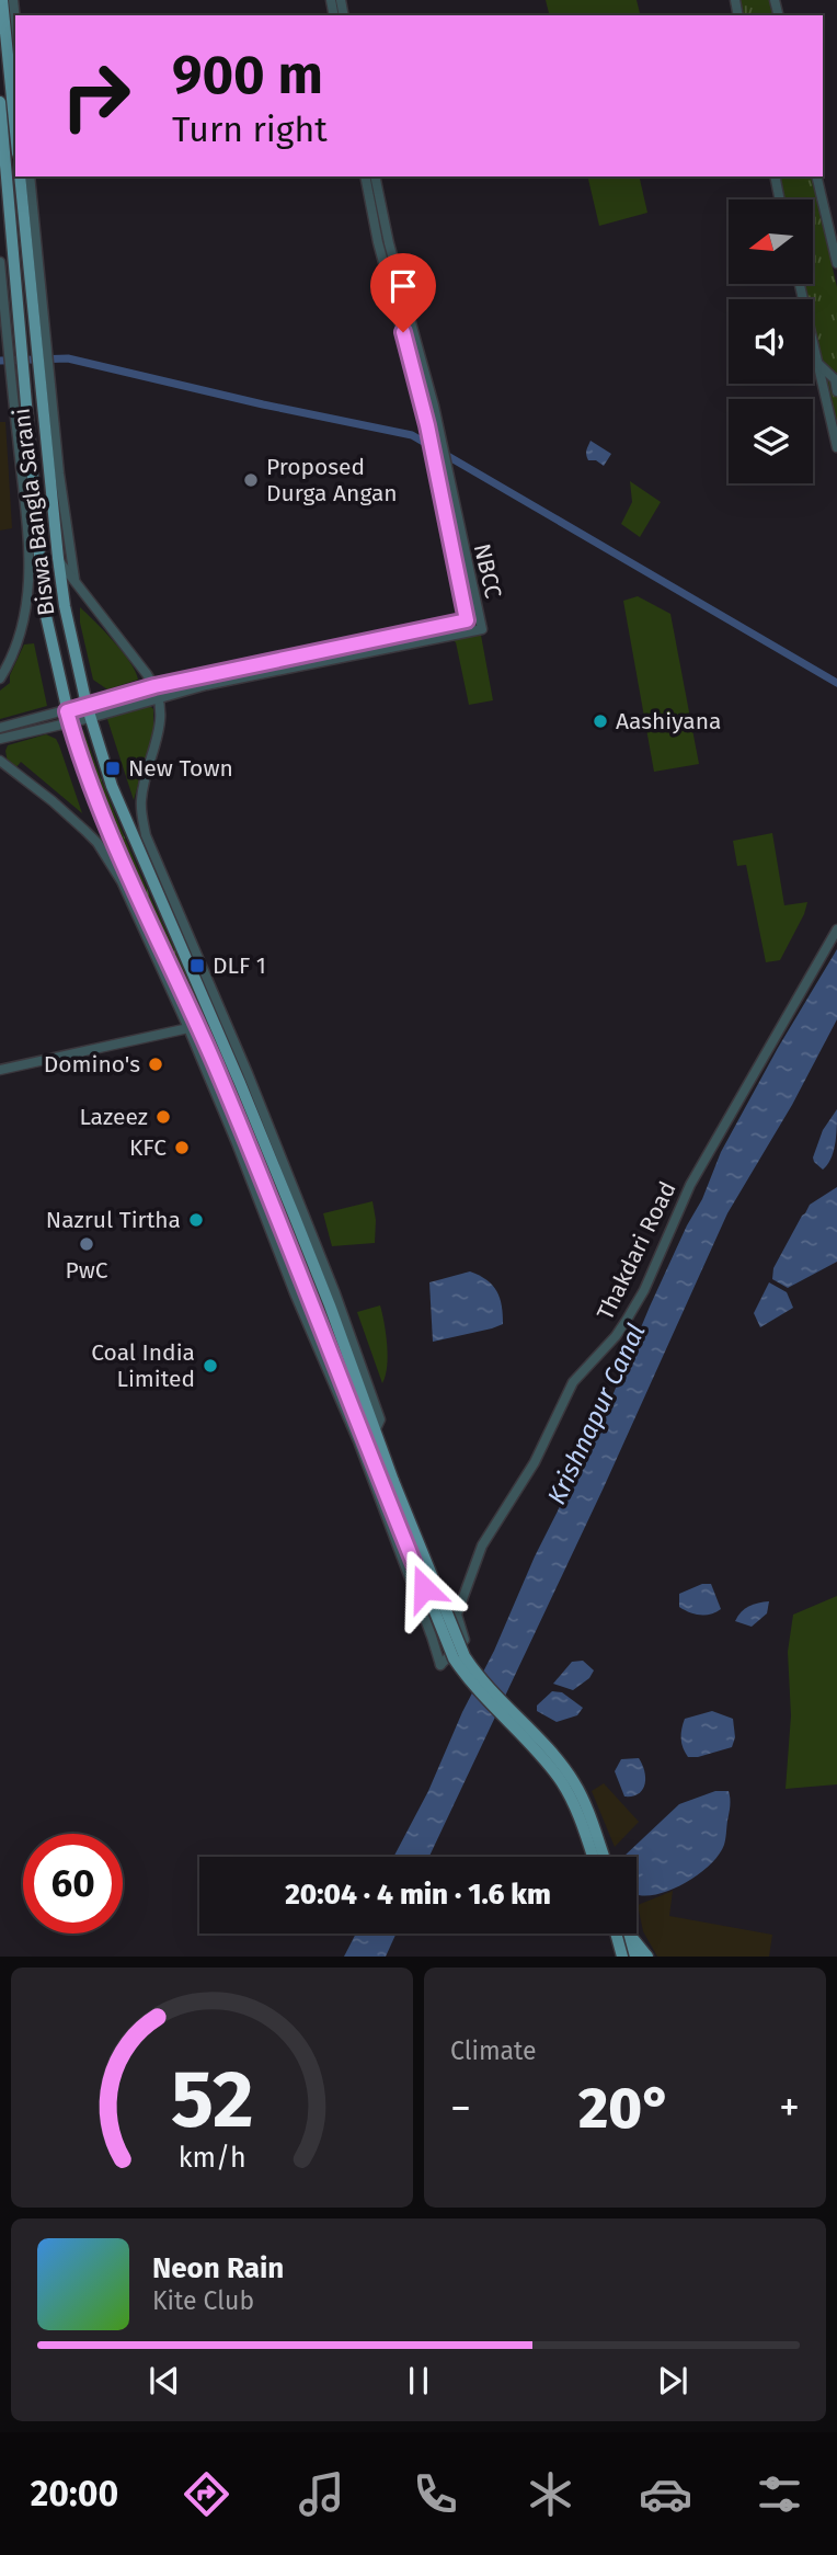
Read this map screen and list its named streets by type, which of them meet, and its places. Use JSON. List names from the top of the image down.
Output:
{
  "streets": {
    "main road": ["Biswa Bangla Sarani"],
    "street": ["NBCC", "Thakdari Road"]
  },
  "crossings": [
    ["Biswa Bangla Sarani", "NBCC"]
  ],
  "water": ["Krishnapur Canal"],
  "places": {
    "other": [
      "Proposed Durga Angan",
      "Aashiyana",
      "Domino's",
      "Lazeez",
      "KFC",
      "Nazrul Tirtha",
      "PwC",
      "Coal India Limited"
    ],
    "transit": ["New Town", "DLF 1"]
  },
  "north": "left",
  "page": {
    "turn": ["900 m", "Turn right"],
    "limit": "60",
    "trip": "20:04 · 4 min · 1.6 km",
    "tile": "Climate",
    "heat": ["−", "20°", "+"],
    "song": ["Neon Rain", "Kite Club"],
    "tabs": "20:00",
    "gauge": ["52", "km/h"]
  }
}
